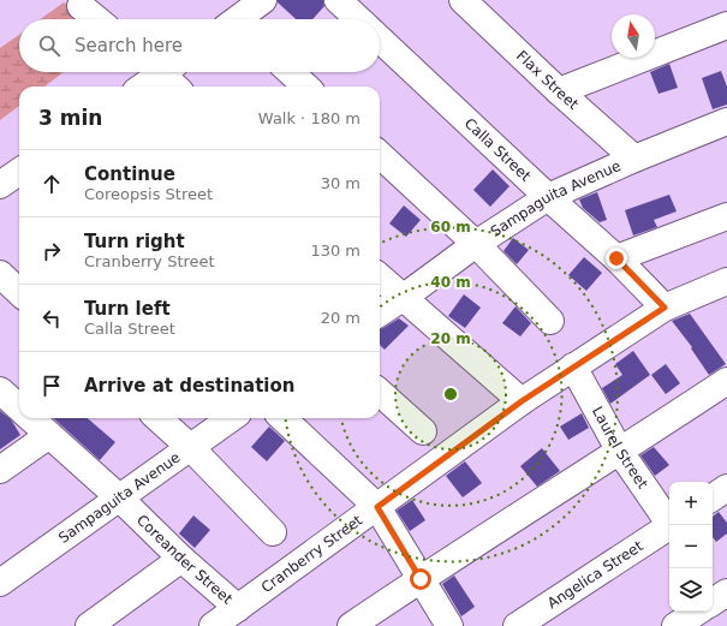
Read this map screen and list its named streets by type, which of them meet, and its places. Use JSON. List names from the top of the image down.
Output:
{
  "streets": {
    "street": [
      "Flax Street",
      "Calla Street",
      "Sampaguita Avenue",
      "Laurel Street",
      "Cranberry Street",
      "Coreander Street",
      "Angelica Street"
    ]
  },
  "crossings": [
    ["Flax Street", "Sampaguita Avenue"],
    ["Calla Street", "Sampaguita Avenue"],
    ["Calla Street", "Cranberry Street"],
    ["Sampaguita Avenue", "Coreander Street"],
    ["Laurel Street", "Cranberry Street"],
    ["Cranberry Street", "Coreander Street"]
  ],
  "north": "top",
  "page": {
    "search": "Search here",
    "heading": ["3 min", "Walk · 180 m"],
    "list": [
      ["Continue", "Coreopsis Street", "30 m"],
      ["Turn right", "Cranberry Street", "130 m"],
      ["Turn left", "Calla Street", "20 m"],
      "Arrive at destination"
    ],
    "map_buttons": ["+", "−"]
  },
  "rings": ["60 m", "40 m", "20 m"]
}
